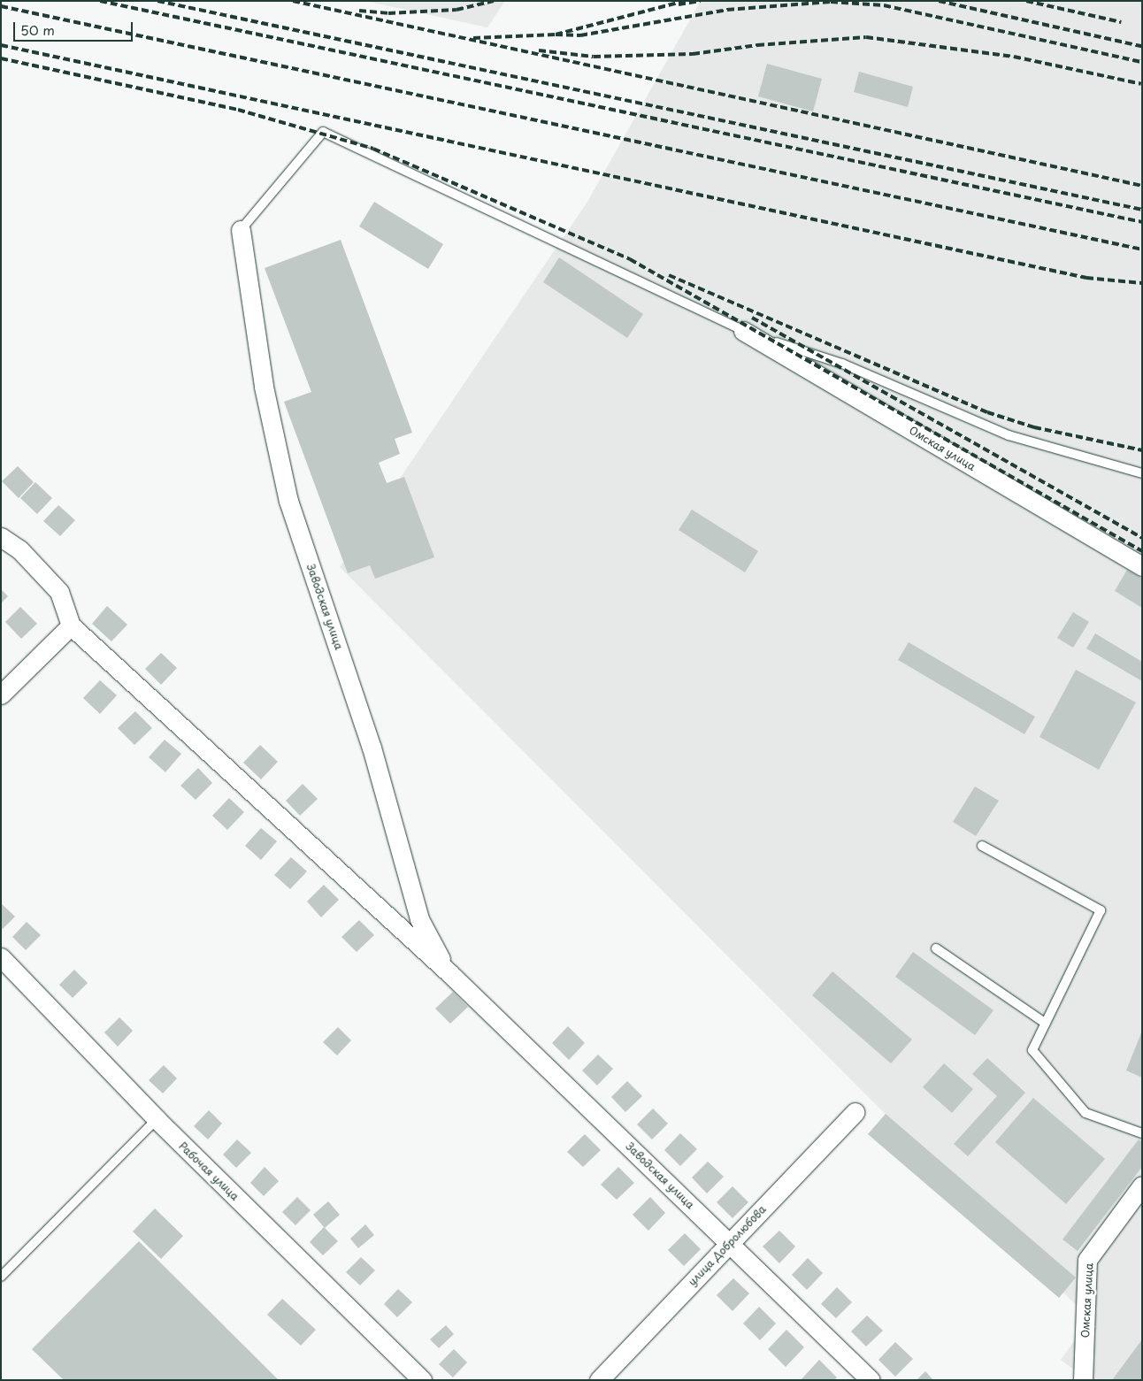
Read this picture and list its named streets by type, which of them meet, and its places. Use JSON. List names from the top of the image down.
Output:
{
  "streets": {
    "street": [
      "Омская улица",
      "Заводская улица",
      "Рабочая улица",
      "улица Добролюбова"
    ]
  },
  "crossings": [
    ["Заводская улица", "улица Добролюбова"]
  ],
  "scale_bar": "50 m"
}
